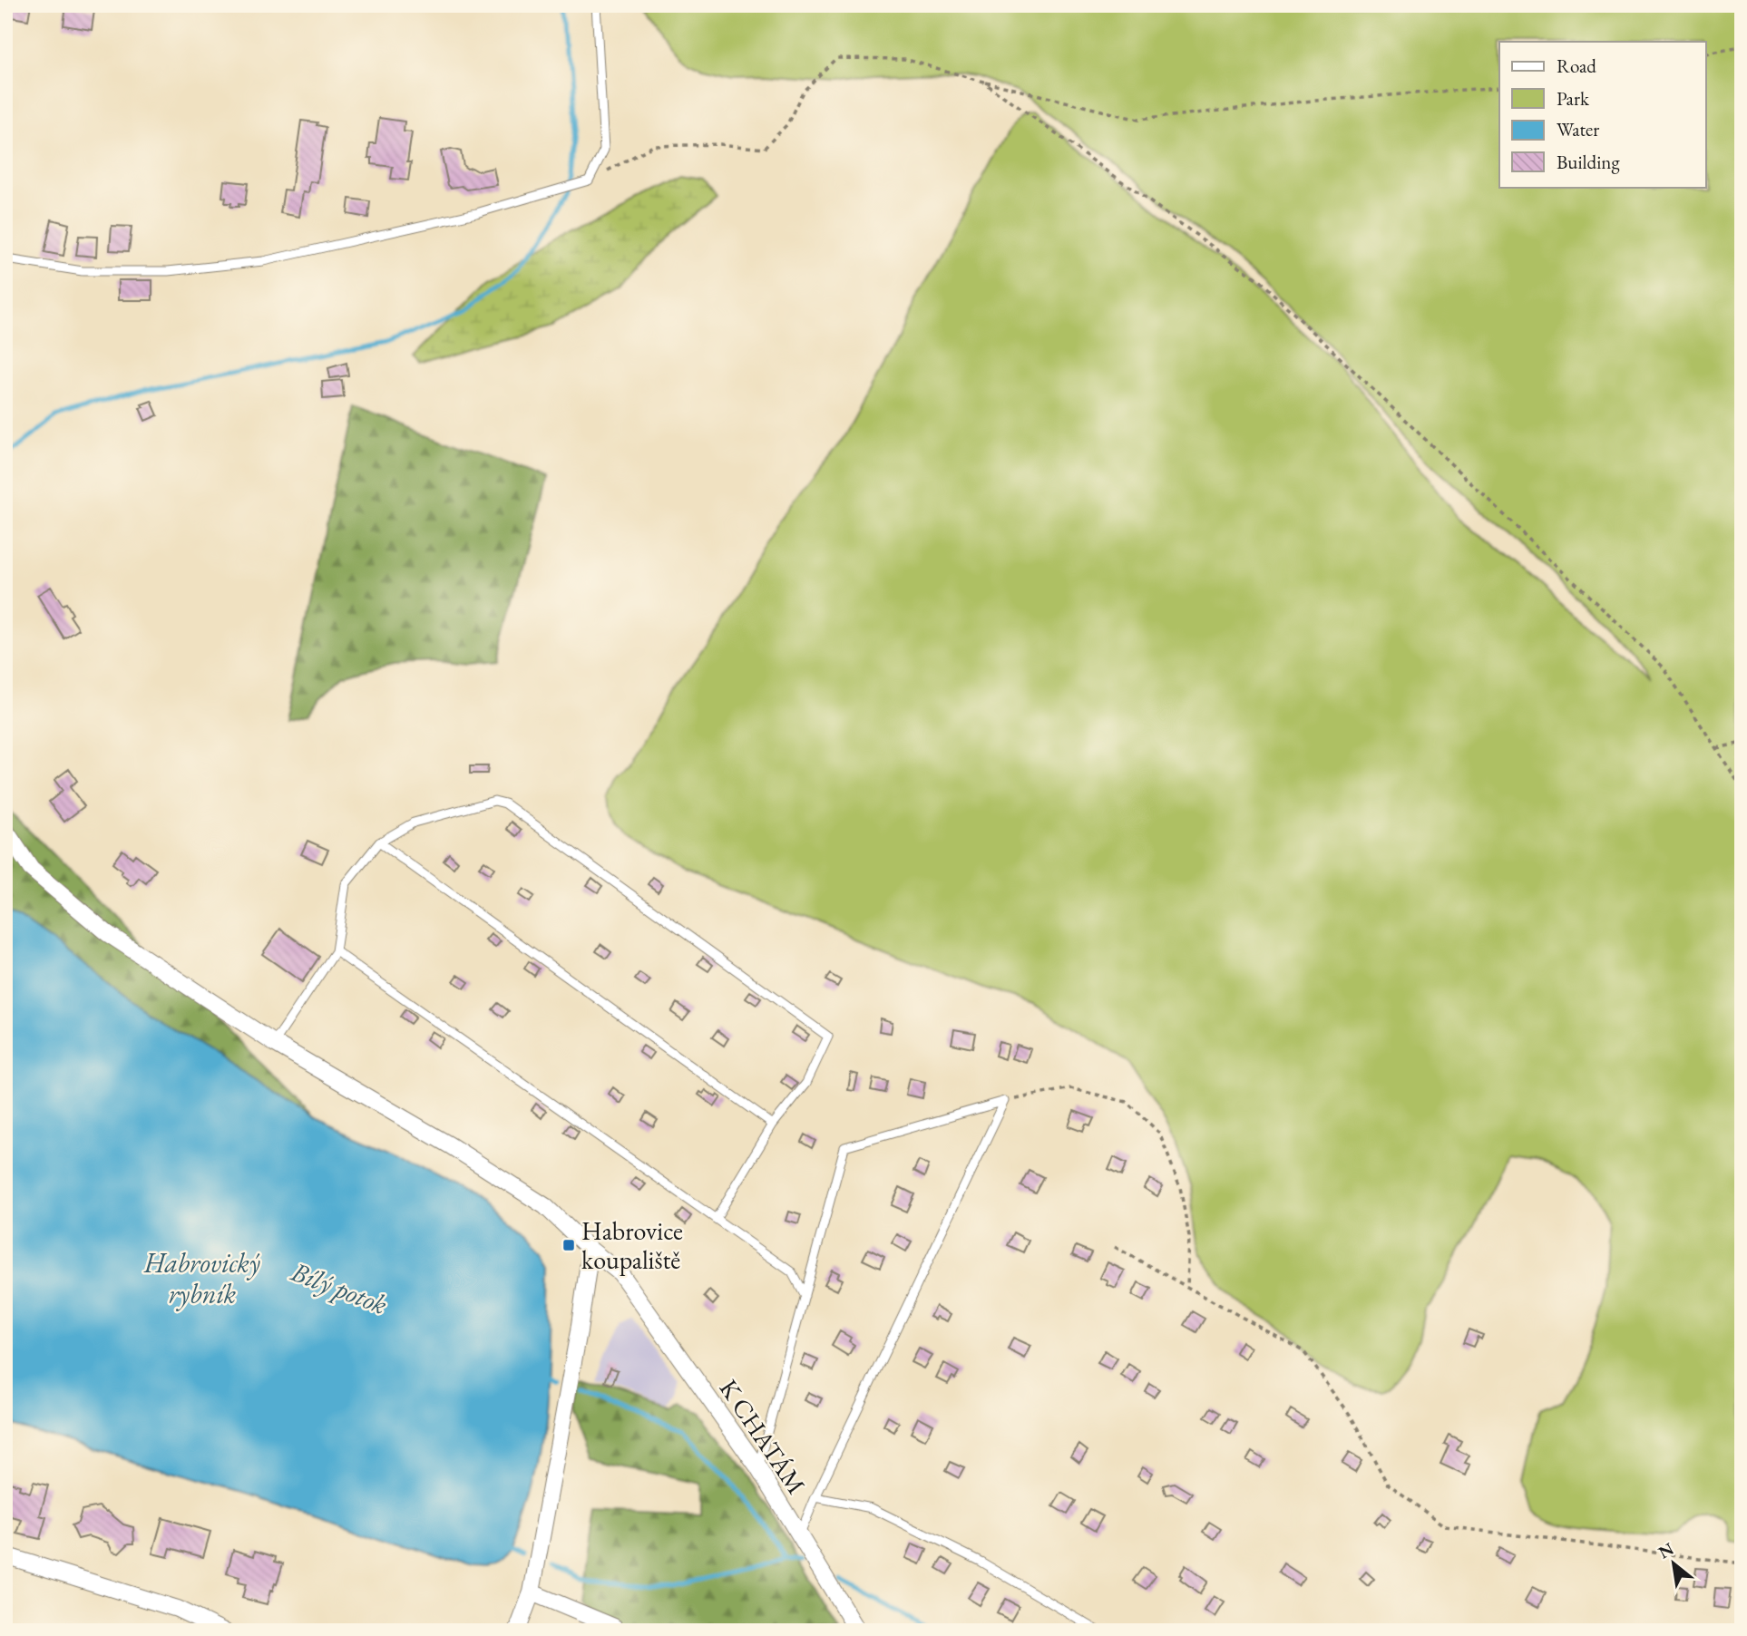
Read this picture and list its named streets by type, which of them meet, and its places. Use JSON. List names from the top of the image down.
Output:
{
  "streets": {
    "street": ["K CHATÁM"]
  },
  "water": ["Habrovický rybník", "Bílý potok"],
  "places": {
    "transit": ["Habrovice koupaliště"]
  },
  "legend": [
    "Road",
    "Park",
    "Water",
    "Building"
  ],
  "north": "top left"
}
